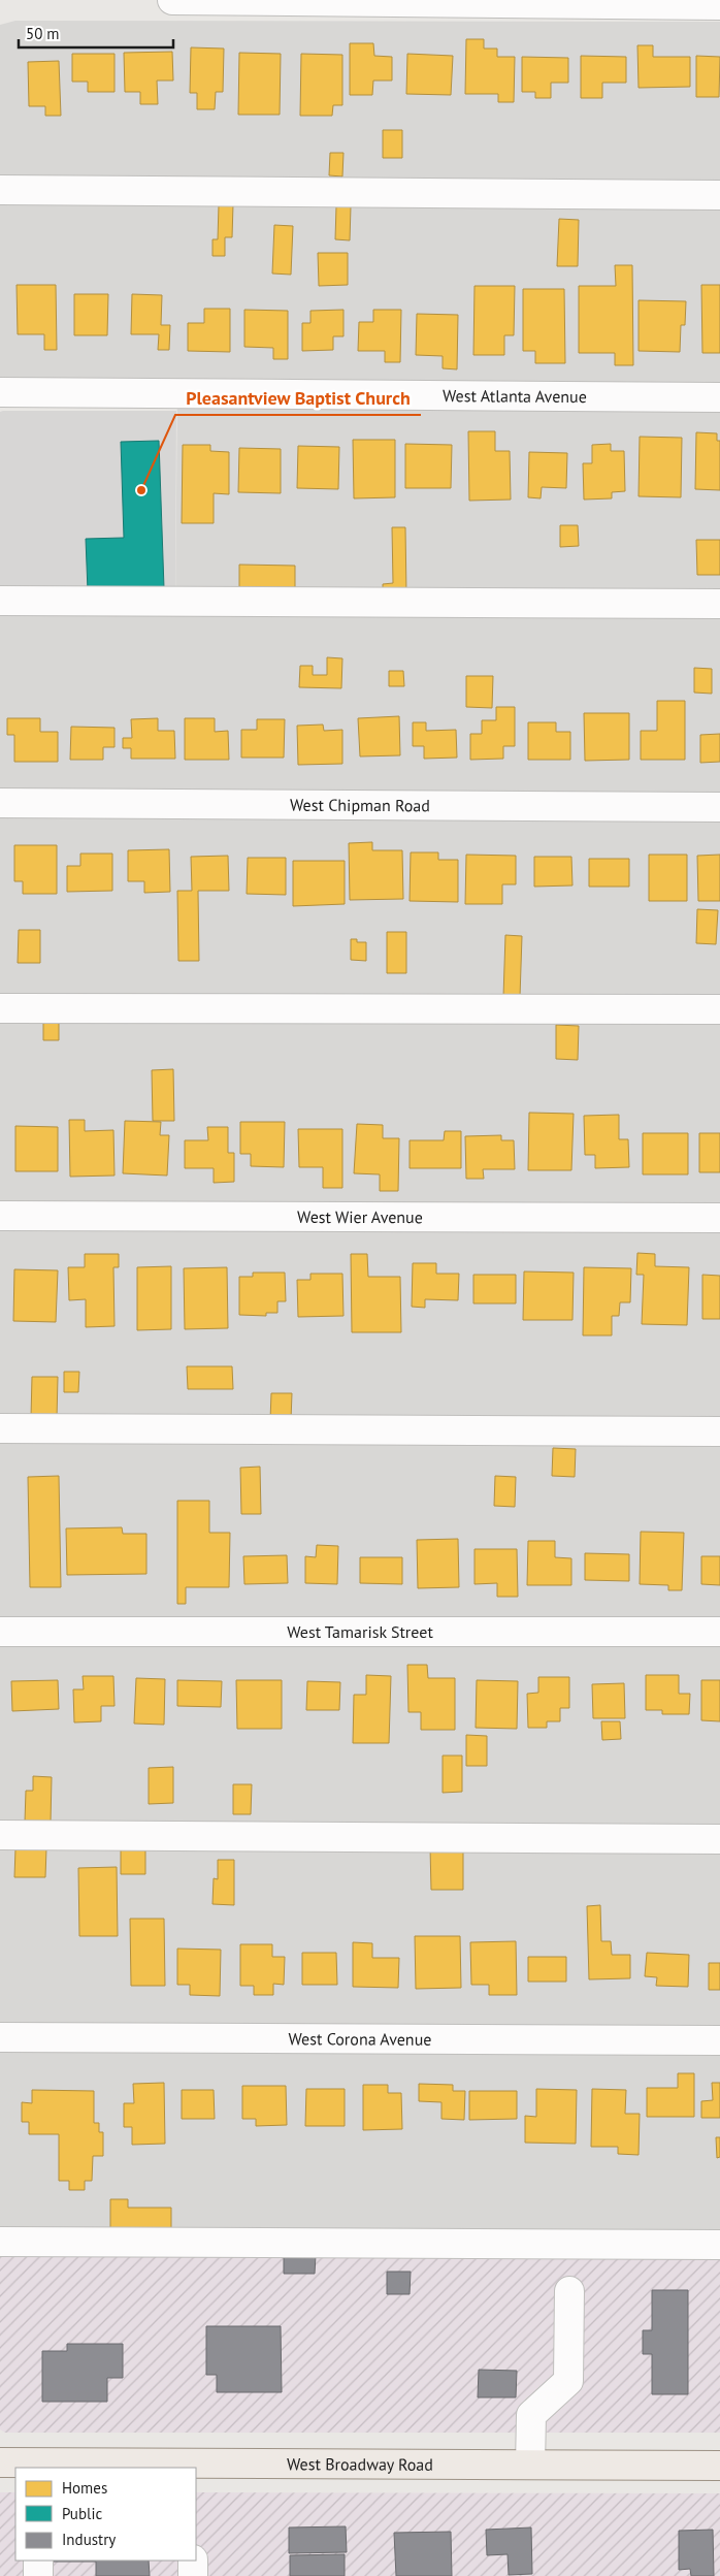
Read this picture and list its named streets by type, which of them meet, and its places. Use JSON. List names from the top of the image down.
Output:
{
  "streets": {
    "main road": ["West Broadway Road"],
    "street": [
      "West Atlanta Avenue",
      "West Chipman Road",
      "West Wier Avenue",
      "West Tamarisk Street",
      "West Corona Avenue"
    ]
  },
  "places": ["Pleasantview Baptist Church"],
  "legend": ["Homes", "Public", "Industry"],
  "scale_bar": "50 m"
}
